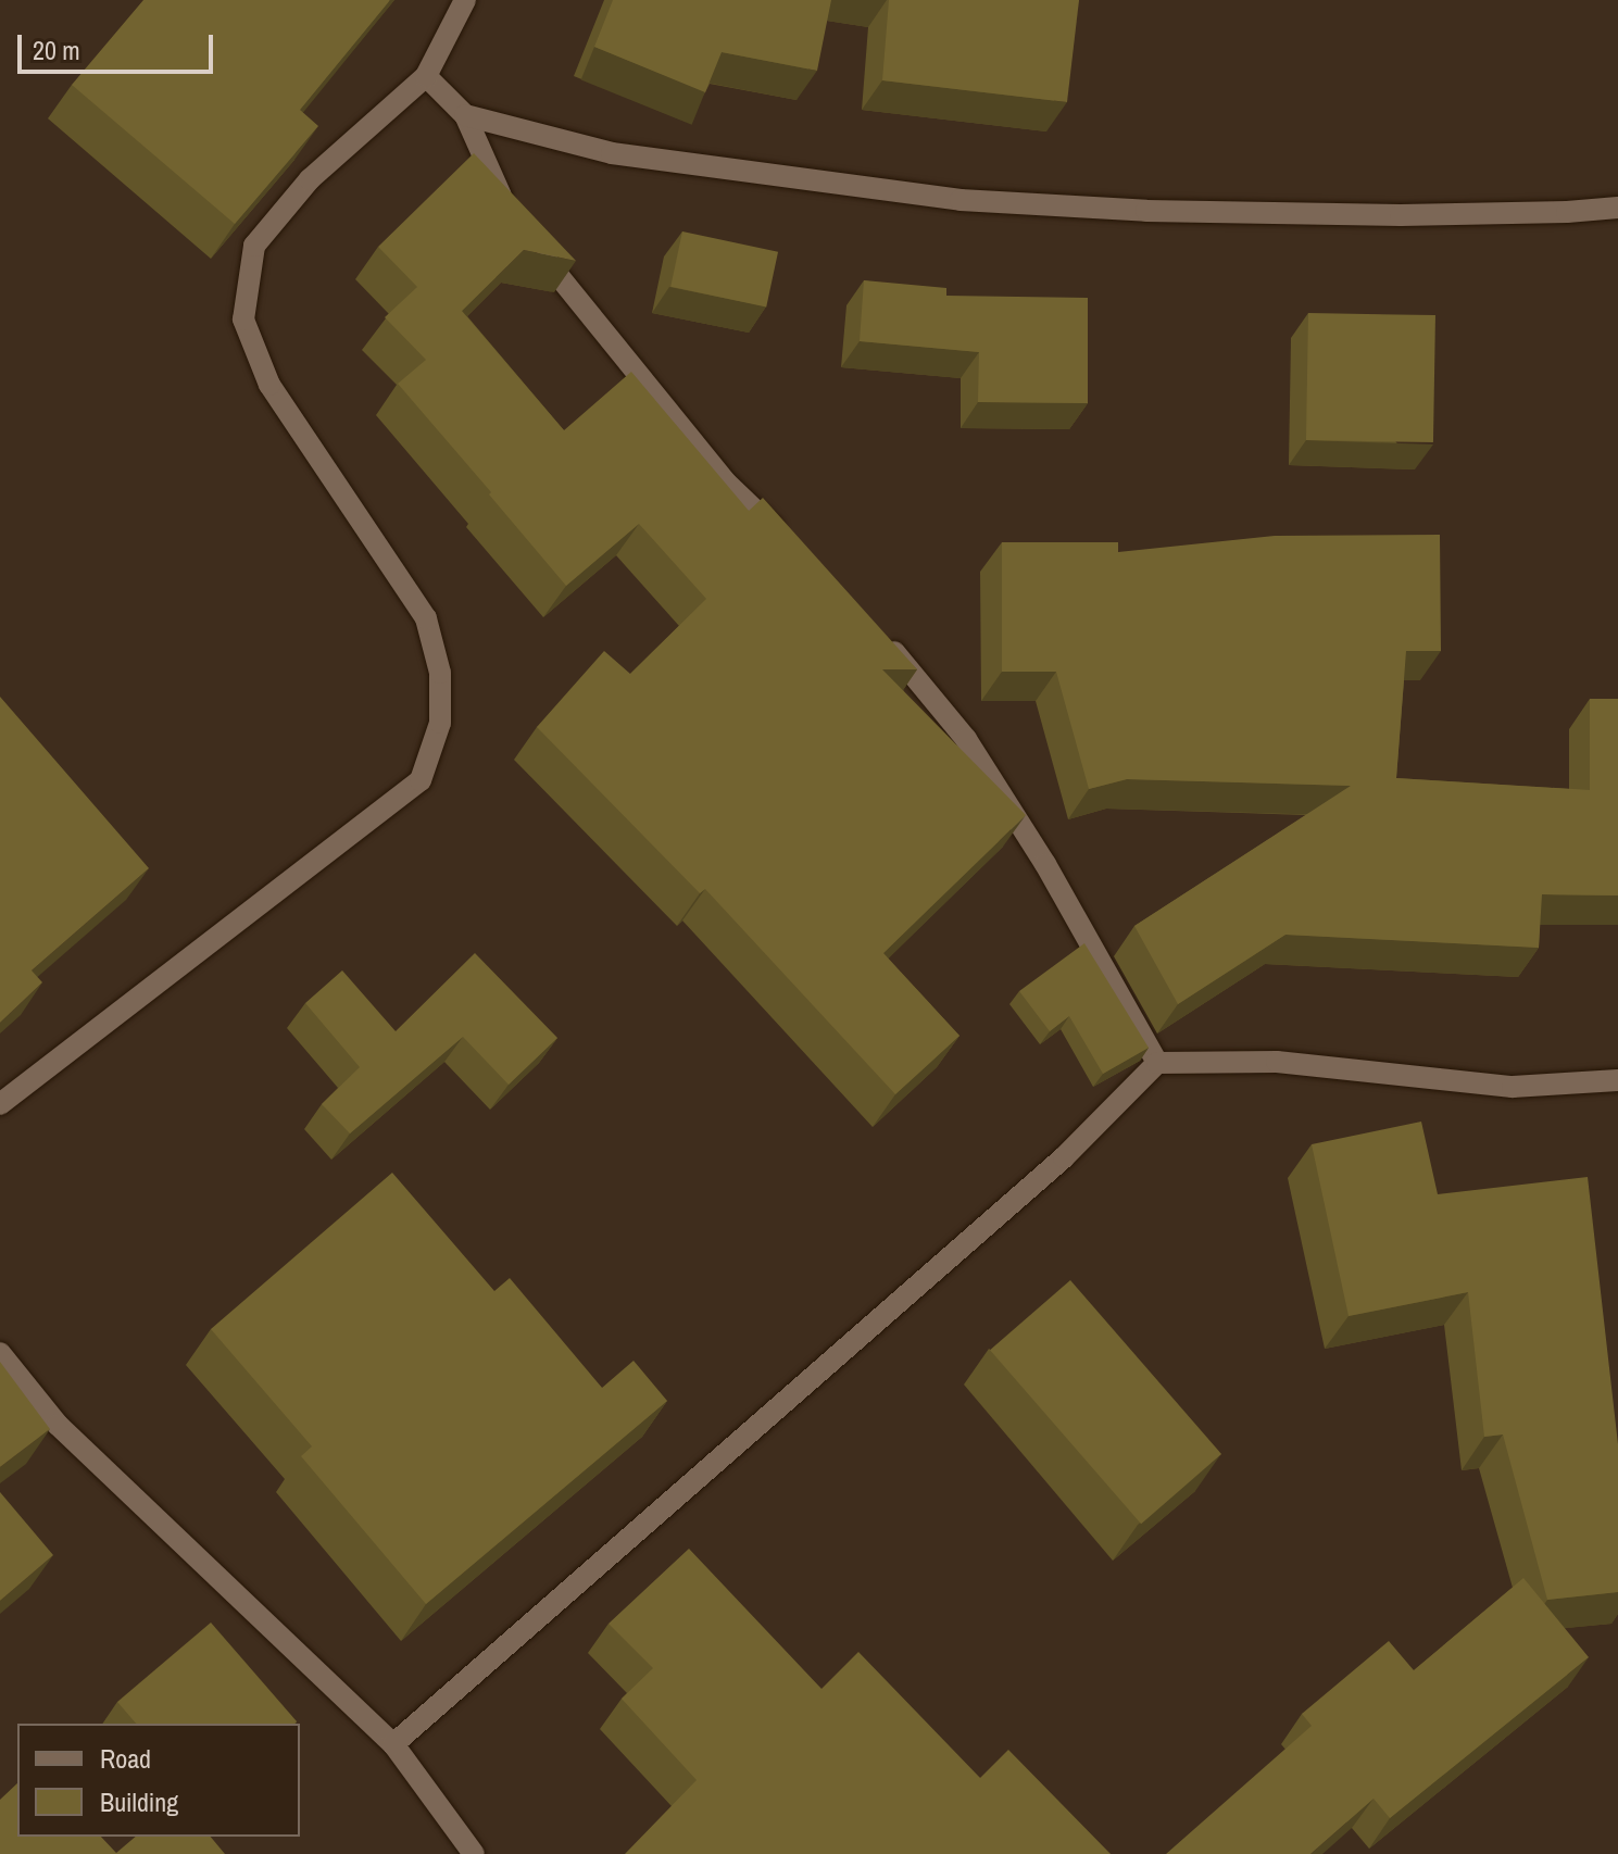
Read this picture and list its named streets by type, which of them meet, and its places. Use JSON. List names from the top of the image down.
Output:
{
  "legend": ["Road", "Building"],
  "scale_bar": "20 m"
}
